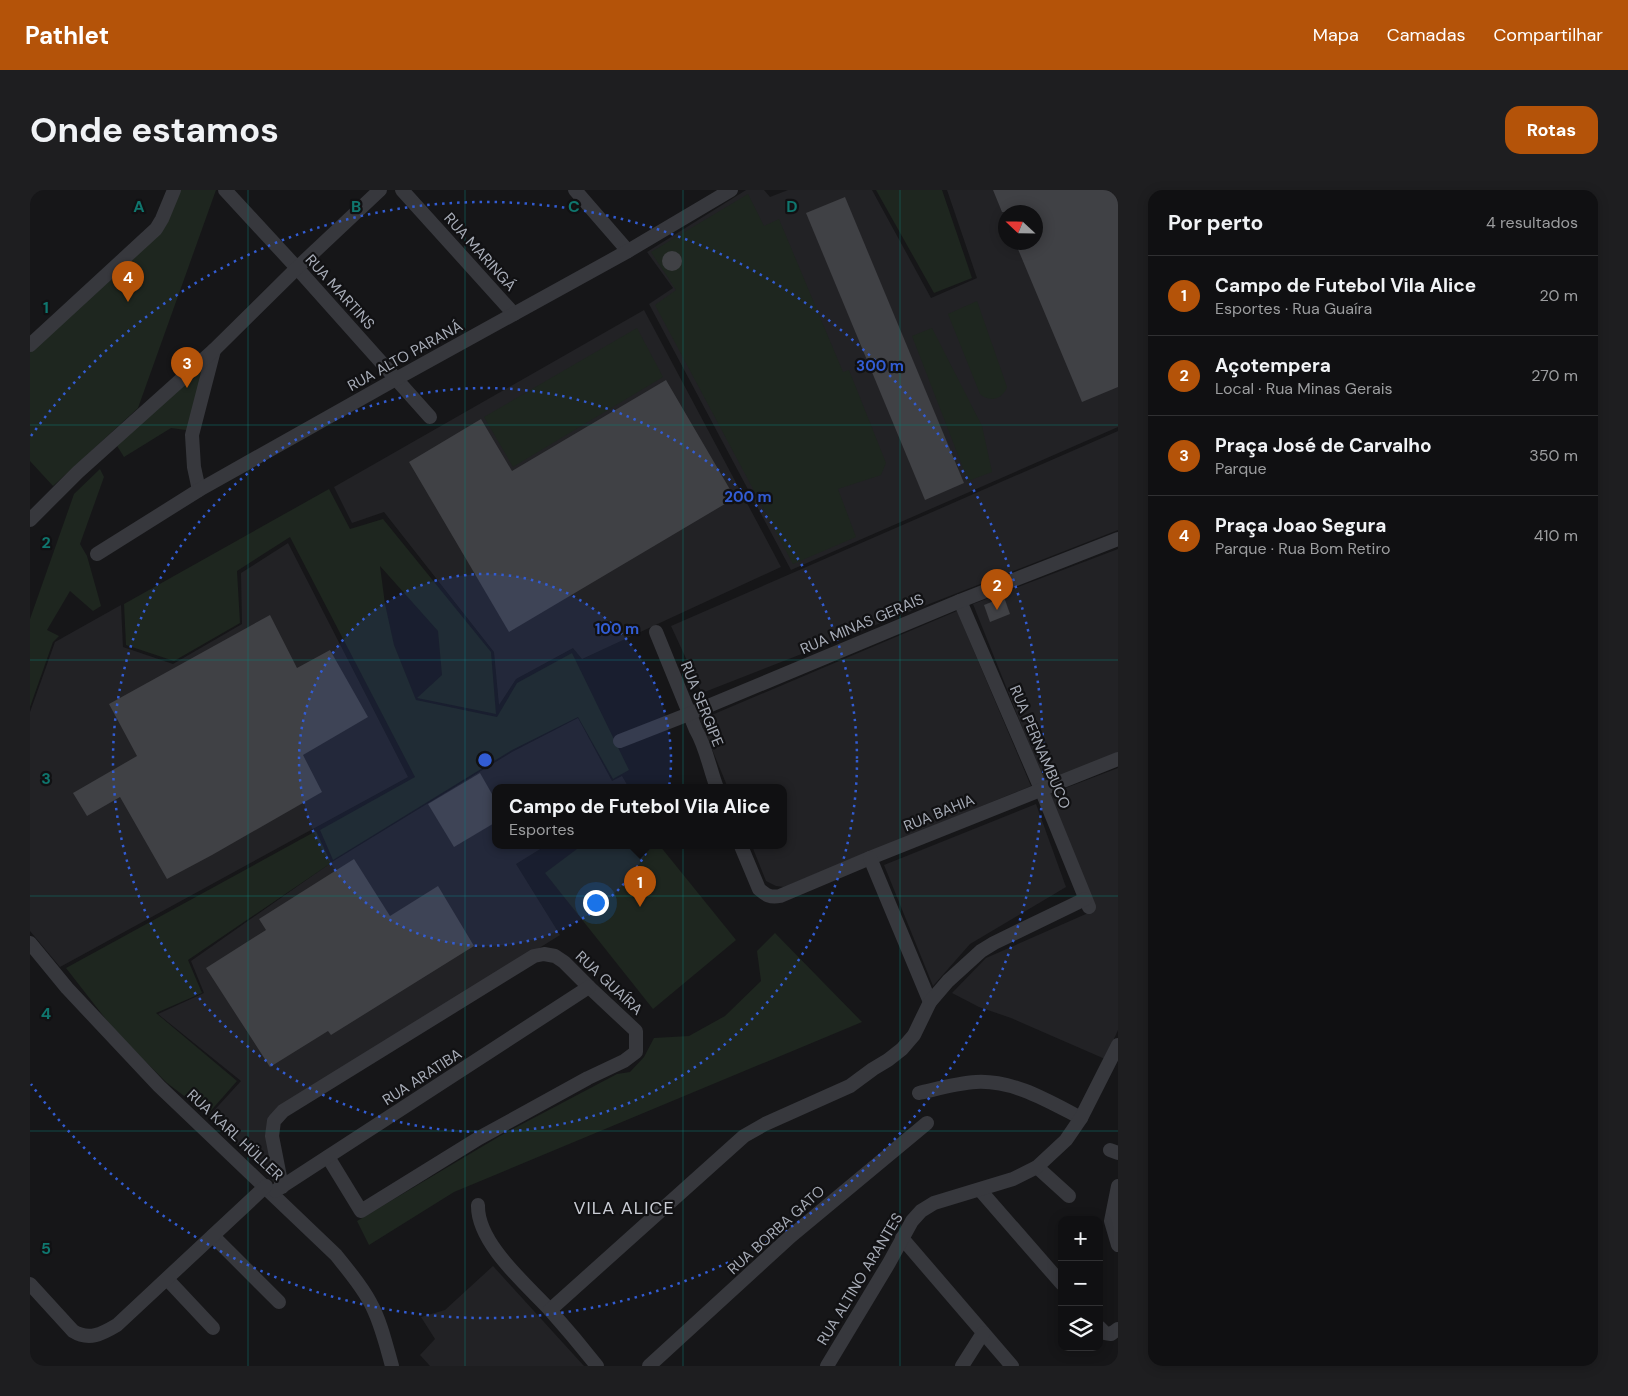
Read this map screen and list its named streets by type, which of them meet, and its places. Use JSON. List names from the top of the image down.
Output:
{
  "streets": {
    "street": [
      "RUA MARINGÁ",
      "RUA MARTINS",
      "RUA ALTO PARANÁ",
      "RUA MINAS GERAIS",
      "RUA SERGIPE",
      "RUA PERNAMBUCO",
      "RUA BAHIA",
      "RUA GUAÍRA",
      "RUA ARATIBA",
      "RUA KARL HÜLLER",
      "RUA BORBA GATO",
      "RUA ALTINO ARANTES"
    ]
  },
  "crossings": [
    ["RUA MARINGÁ", "RUA ALTO PARANÁ"],
    ["RUA MARTINS", "RUA ALTO PARANÁ"],
    ["RUA MINAS GERAIS", "RUA SERGIPE"],
    ["RUA MINAS GERAIS", "RUA PERNAMBUCO"],
    ["RUA PERNAMBUCO", "RUA BAHIA"],
    ["RUA GUAÍRA", "RUA ARATIBA"],
    ["RUA GUAÍRA", "RUA KARL HÜLLER"],
    ["RUA ARATIBA", "RUA KARL HÜLLER"]
  ],
  "districts": ["VILA ALICE"],
  "north": "left",
  "page": {
    "header": "Pathlet",
    "nav": ["Mapa", "Camadas", "Compartilhar"],
    "buttons": "Rotas",
    "title": "Onde estamos",
    "heading": ["Por perto", "4 resultados"],
    "list": [
      {
        "mark": "1",
        "name": "Campo de Futebol Vila Alice",
        "note": "Esportes · Rua Guaíra",
        "value": "20 m"
      },
      {
        "mark": "2",
        "name": "Açotempera",
        "note": "Local · Rua Minas Gerais",
        "value": "270 m"
      },
      {
        "mark": "3",
        "name": "Praça José de Carvalho",
        "note": "Parque",
        "value": "350 m"
      },
      {
        "mark": "4",
        "name": "Praça Joao Segura",
        "note": "Parque · Rua Bom Retiro",
        "value": "410 m"
      }
    ],
    "pins": [
      "4",
      "3",
      "2",
      "1"
    ],
    "popup": ["Campo de Futebol Vila Alice", "Esportes"],
    "map_buttons": ["+", "−"]
  },
  "grid": {
    "columns": [
      "A",
      "B",
      "C",
      "D"
    ],
    "rows": [
      "1",
      "2",
      "3",
      "4",
      "5"
    ]
  },
  "rings": ["300 m", "200 m", "100 m"]
}
